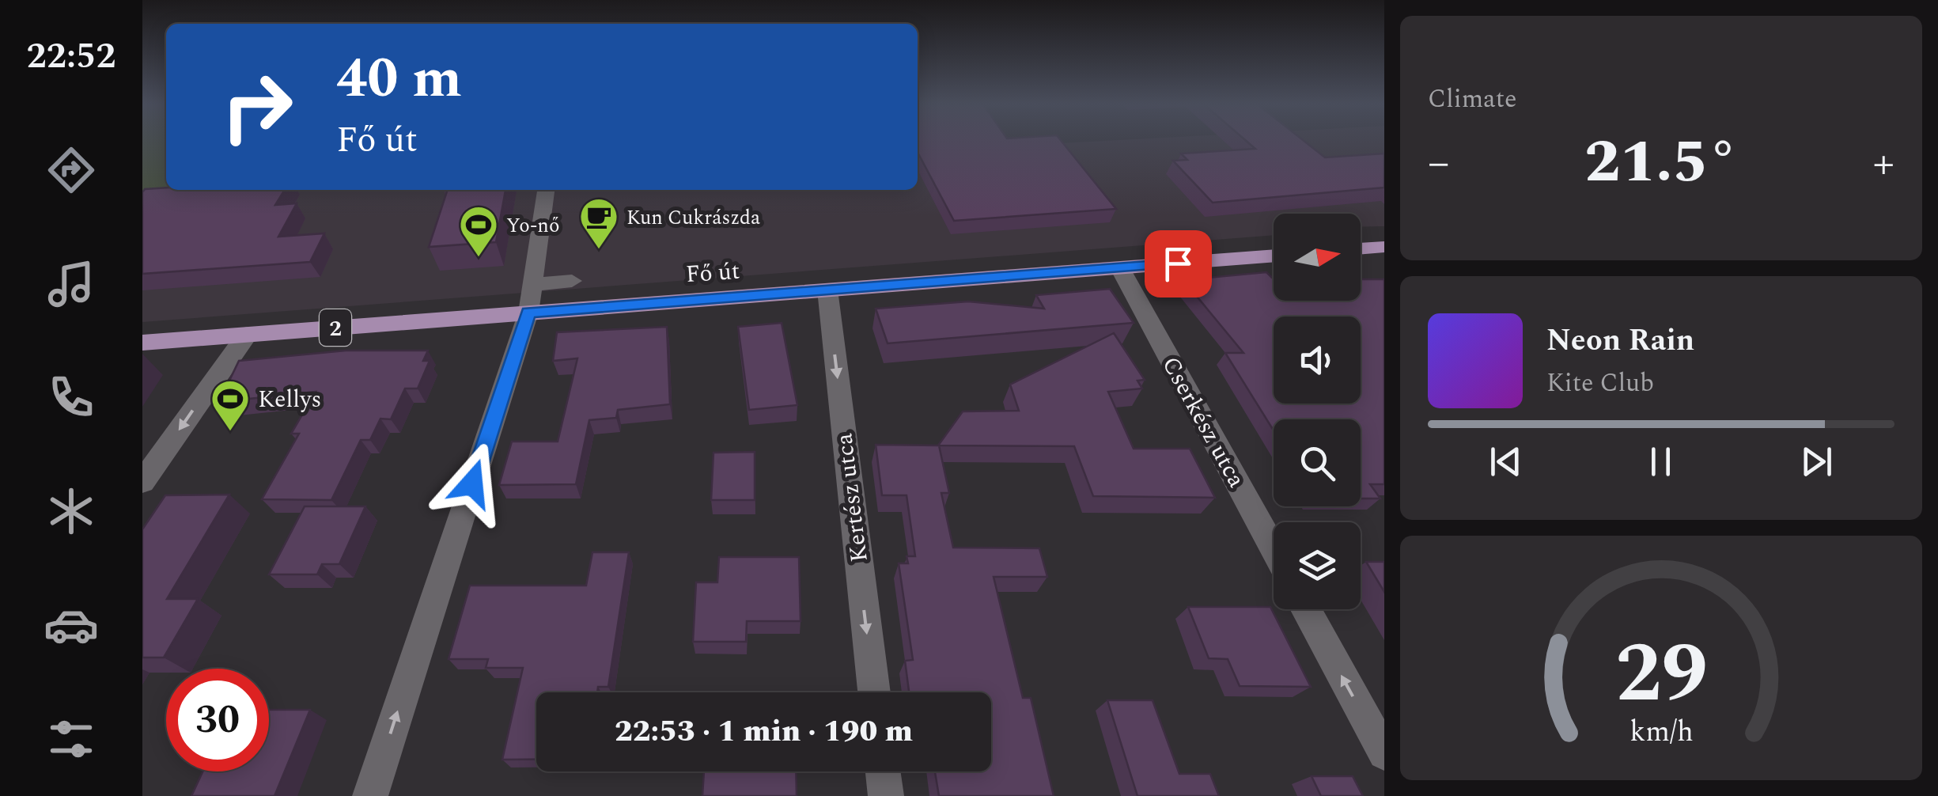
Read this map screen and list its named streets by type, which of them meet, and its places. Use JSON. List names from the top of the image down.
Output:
{
  "streets": {
    "main road": ["Fő út", "2"],
    "street": ["Cserkész utca", "Kertész utca"]
  },
  "crossings": [
    ["Fő út", "Cserkész utca"],
    ["Fő út", "Kertész utca"]
  ],
  "one_way": ["Kertész utca"],
  "places": {
    "cafe": ["Kun Cukrászda"],
    "sports": ["Yo-nő", "Kellys"]
  },
  "north": "right",
  "page": {
    "tabs": "22:52",
    "tile": "Climate",
    "turn": ["40 m", "Fő út"],
    "heat": ["−", "21.5°", "+"],
    "song": ["Neon Rain", "Kite Club"],
    "limit": "30",
    "trip": "22:53 · 1 min · 190 m",
    "gauge": ["29", "km/h"]
  }
}
